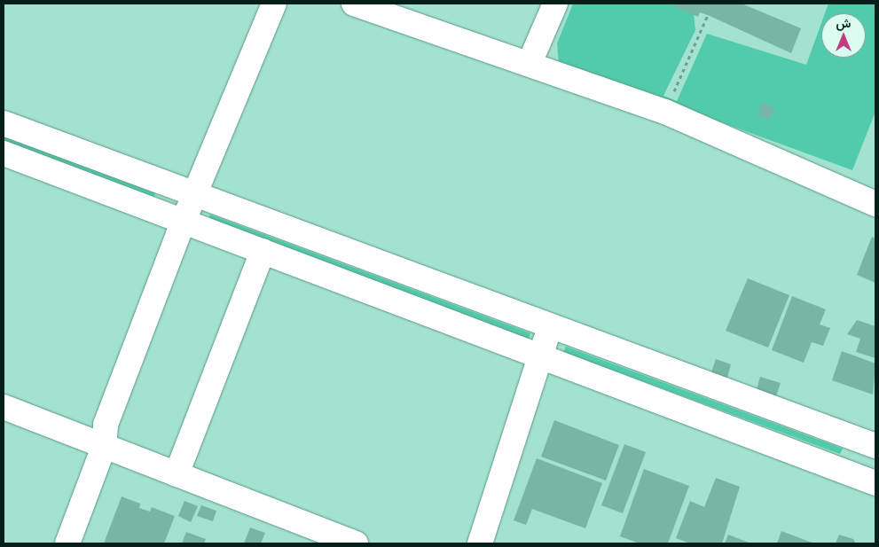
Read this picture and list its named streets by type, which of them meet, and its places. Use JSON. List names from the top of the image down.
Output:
{
  "north": "top"
}
